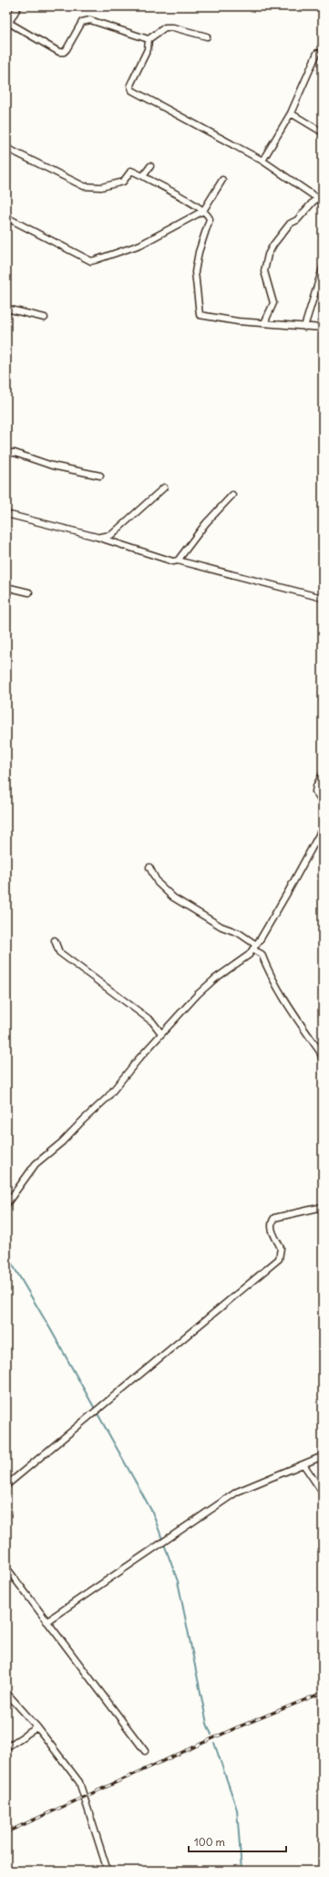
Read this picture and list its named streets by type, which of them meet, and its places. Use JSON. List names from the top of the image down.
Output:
{
  "scale_bar": "100 m"
}
